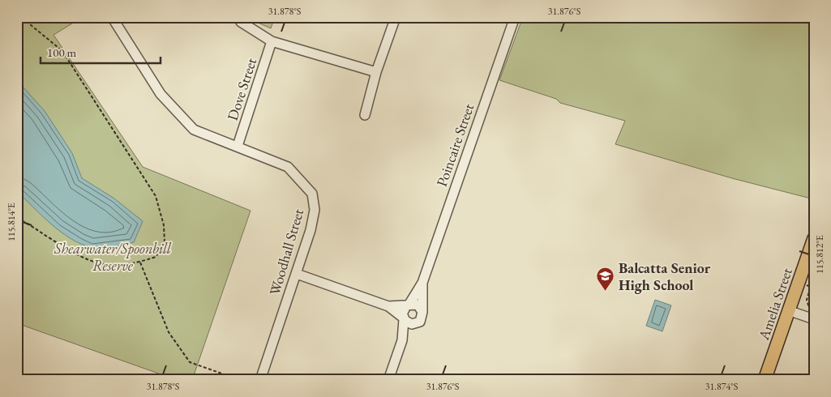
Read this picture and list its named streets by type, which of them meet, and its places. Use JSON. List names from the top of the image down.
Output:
{
  "streets": {
    "main road": ["Amelia Street"],
    "street": ["Dove Street", "Poincaire Street", "Woodhall Street"]
  },
  "crossings": [
    ["Dove Street", "Woodhall Street"]
  ],
  "parks": ["Shearwater/Spoonbill Reserve"],
  "places": {
    "school or university": ["Balcatta Senior High School"]
  },
  "scale_bar": "100 m",
  "coordinates": [
    "31.878°S",
    "31.876°S",
    "115.814°E",
    "115.812°E",
    "31.874°S"
  ]
}
